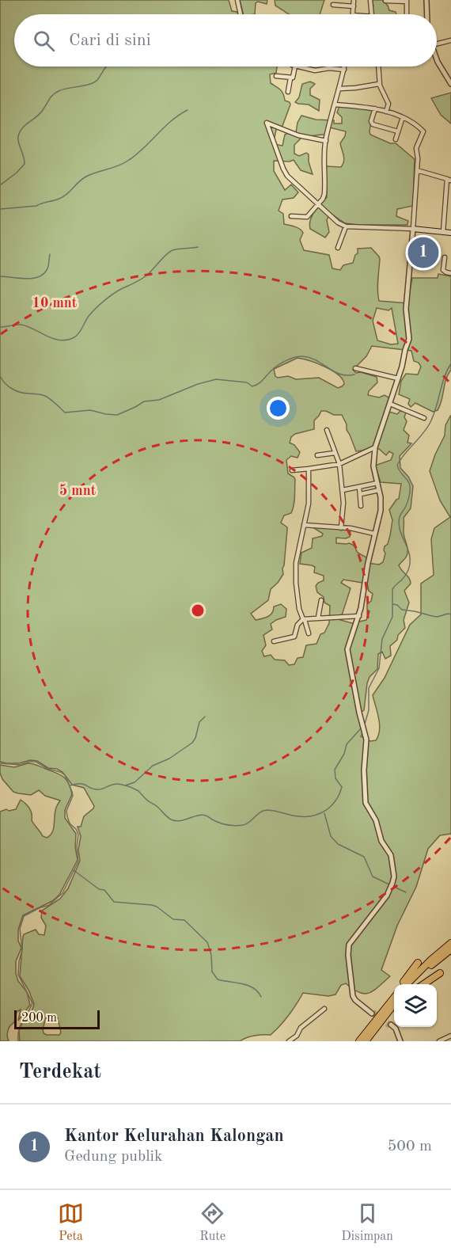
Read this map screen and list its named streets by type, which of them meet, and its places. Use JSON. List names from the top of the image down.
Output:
{
  "scale_bar": "200 m",
  "page": {
    "search": "Cari di sini",
    "pins": "1",
    "scale": "200 m",
    "heading": "Terdekat",
    "list": [
      {
        "mark": "1",
        "name": "Kantor Kelurahan Kalongan",
        "note": "Gedung publik",
        "value": "500 m"
      }
    ],
    "nav": ["Peta", "Rute", "Disimpan"]
  },
  "rings": ["10 mnt", "5 mnt"]
}
